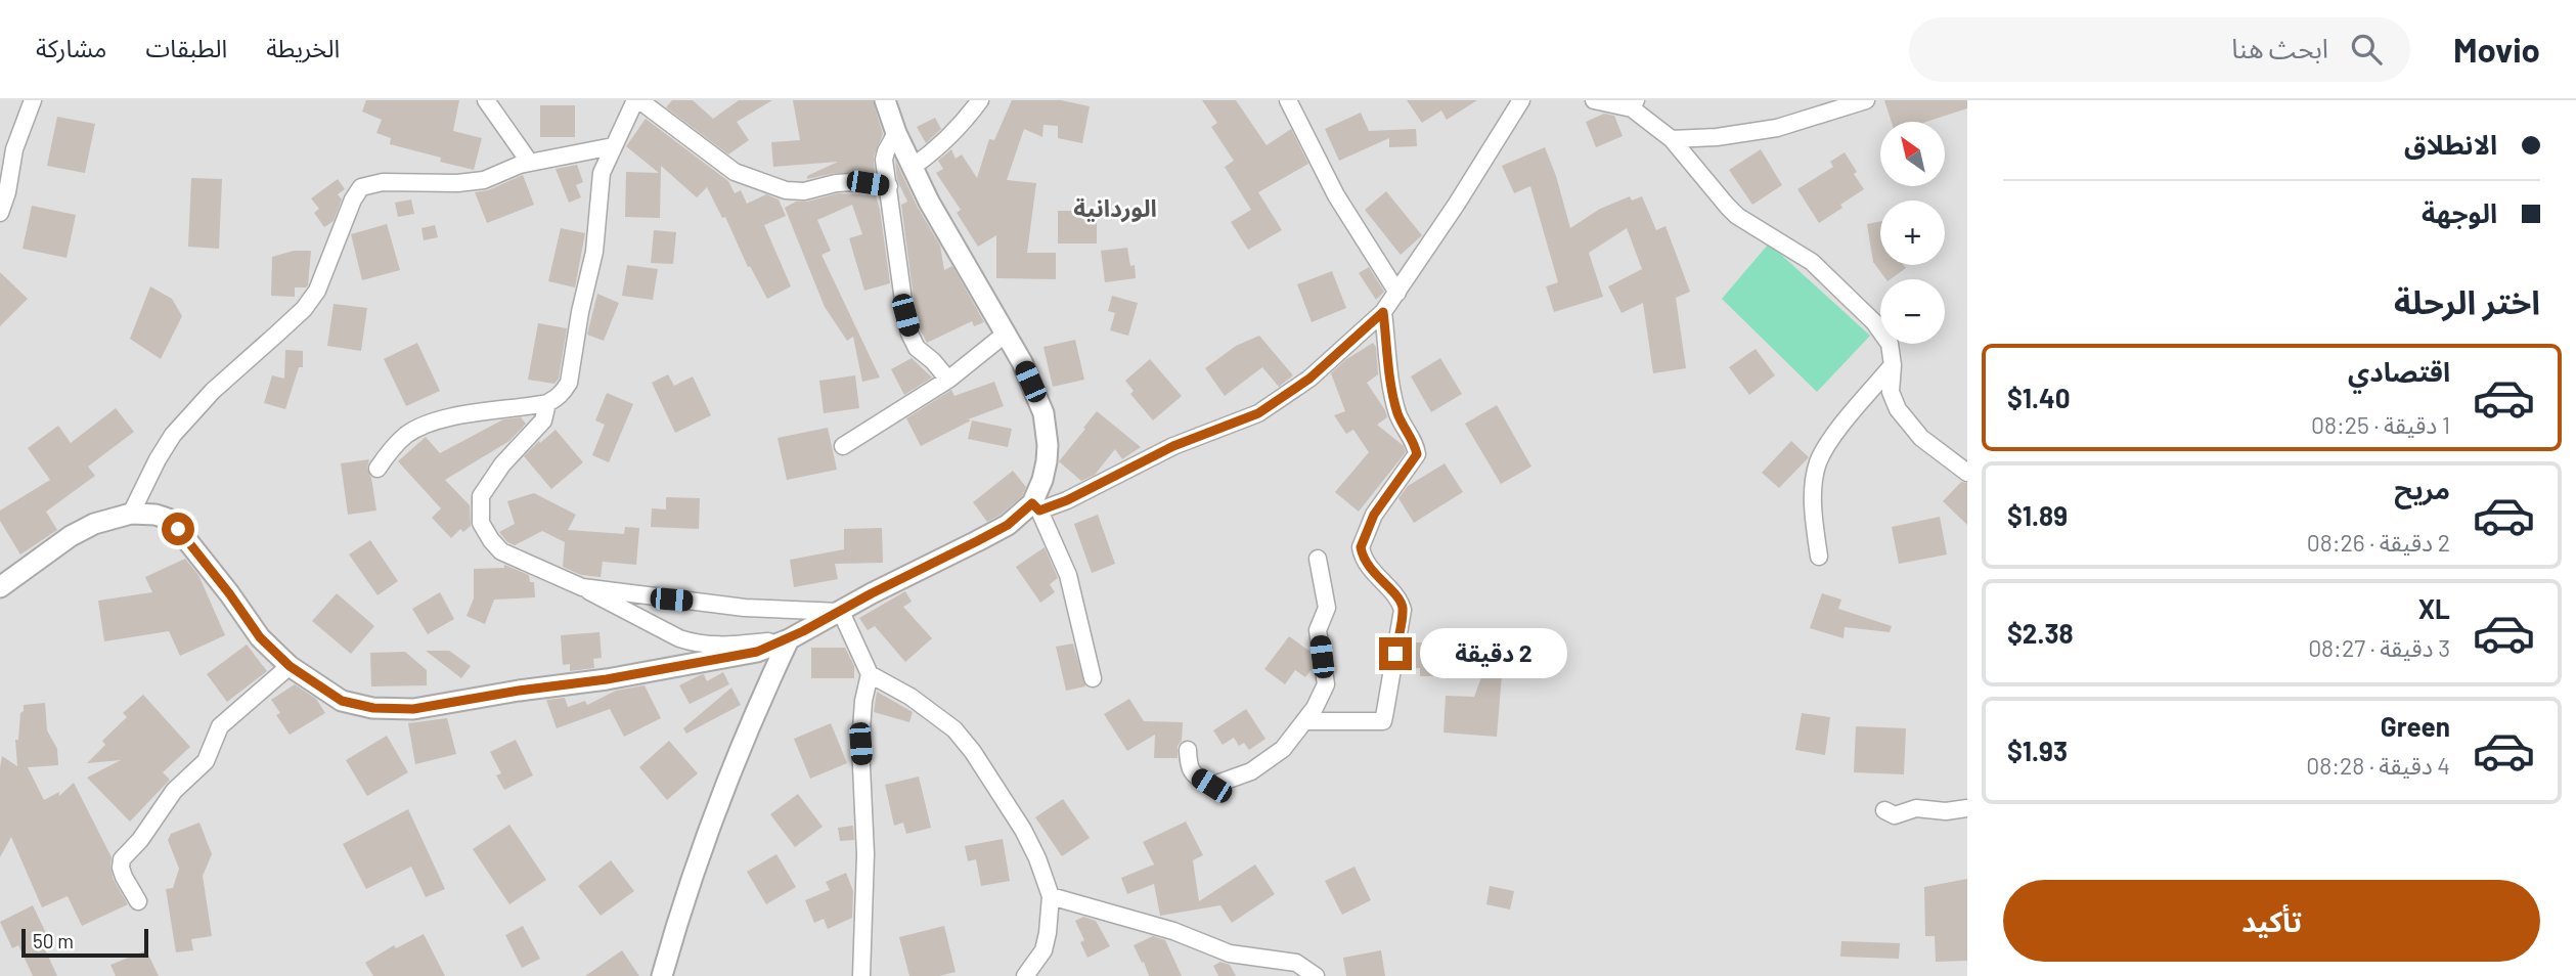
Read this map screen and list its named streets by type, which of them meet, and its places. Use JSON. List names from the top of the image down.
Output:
{
  "districts": ["الوردانية"],
  "scale_bar": "50 m",
  "north": "top left",
  "page": {
    "header": "Movio",
    "search": "ابحث هنا",
    "nav": ["الخريطة", "الطبقات", "مشاركة"],
    "banner": ["الانطلاق", "الوجهة"],
    "map_buttons": ["+", "−"],
    "heading": "اختر الرحلة",
    "list": [
      {
        "name": "اقتصادي",
        "note": "1 دقيقة · 08:25",
        "value": "$1.40"
      },
      {
        "name": "مريح",
        "note": "2 دقيقة · 08:26",
        "value": "$1.89"
      },
      {
        "name": "XL",
        "note": "3 دقيقة · 08:27",
        "value": "$2.38"
      },
      {
        "name": "Green",
        "note": "4 دقيقة · 08:28",
        "value": "$1.93"
      }
    ],
    "bubble": "2 دقيقة",
    "buttons": "تأكيد",
    "scale": "50 m"
  }
}
